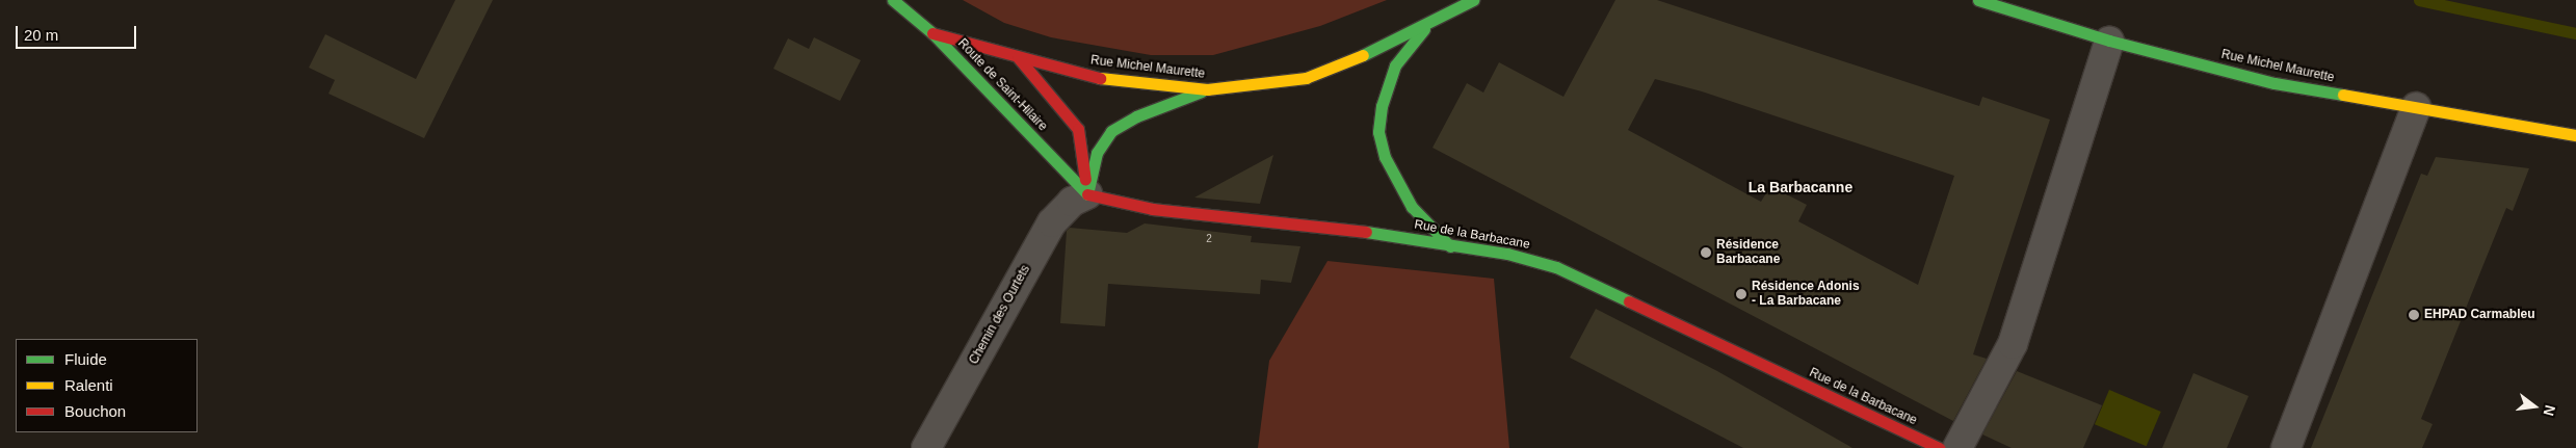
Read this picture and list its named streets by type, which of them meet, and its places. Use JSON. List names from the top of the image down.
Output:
{
  "streets": {
    "main road": ["Rue Michel Maurette", "Route de Saint-Hilaire", "Rue de la Barbacane"],
    "street": ["Chemin des Ourtets"]
  },
  "crossings": [
    ["Rue Michel Maurette", "Route de Saint-Hilaire"],
    ["Route de Saint-Hilaire", "Rue de la Barbacane"],
    ["Route de Saint-Hilaire", "Chemin des Ourtets"],
    ["Rue de la Barbacane", "Chemin des Ourtets"]
  ],
  "districts": ["La Barbacanne"],
  "places": ["Résidence Barbacane", "Résidence Adonis - La Barbacane", "EHPAD Carmableu"],
  "house_numbers": ["2"],
  "legend": ["Fluide", "Ralenti", "Bouchon"],
  "scale_bar": "20 m",
  "north": "right"
}
